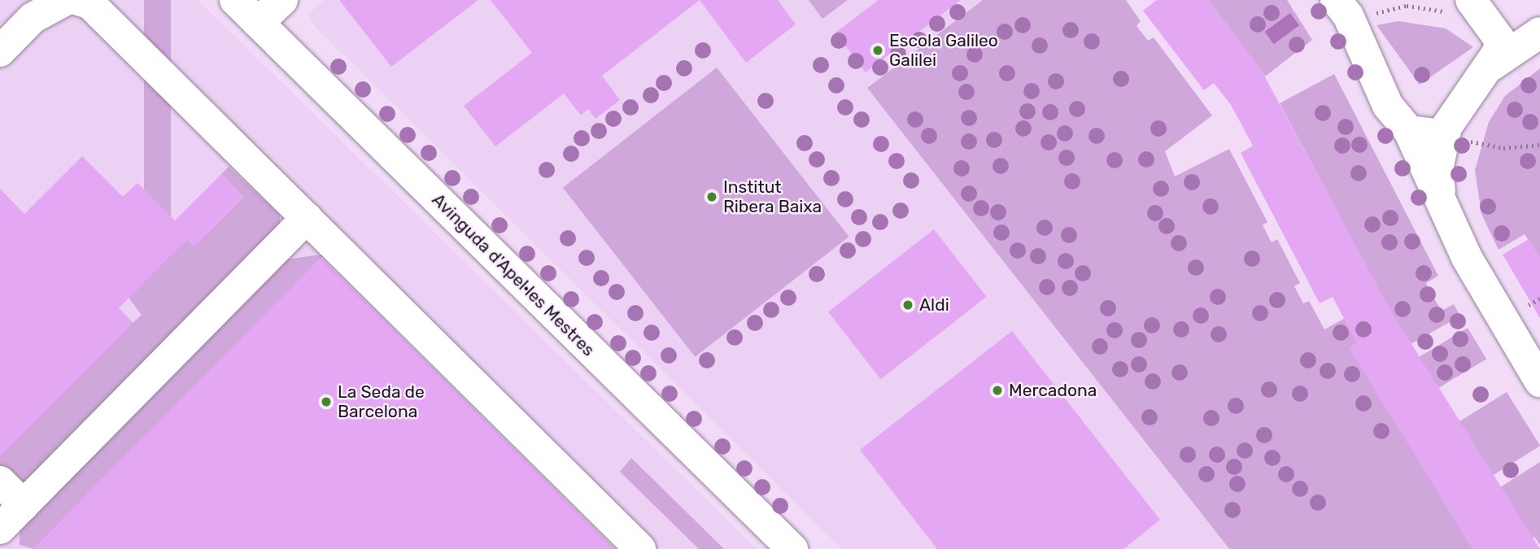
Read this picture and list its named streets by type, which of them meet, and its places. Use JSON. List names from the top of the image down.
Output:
{
  "streets": {
    "street": ["Avinguda d'Apel·les Mestres"]
  },
  "places": [
    "Escola Galileo Galilei",
    "Institut Ribera Baixa",
    "Aldi",
    "Mercadona",
    "La Seda de Barcelona"
  ]
}
